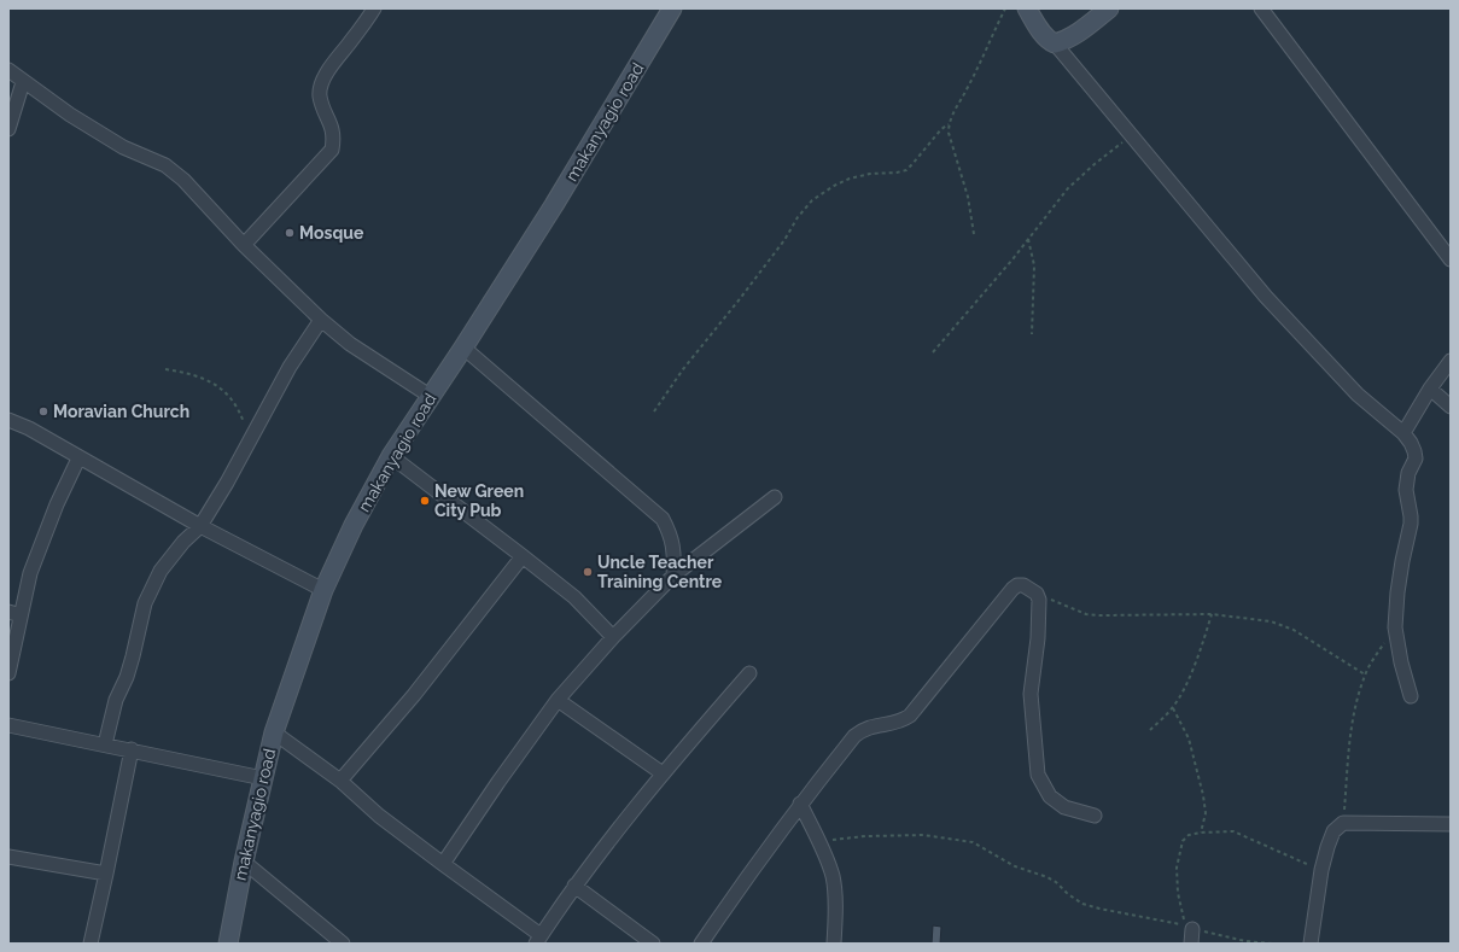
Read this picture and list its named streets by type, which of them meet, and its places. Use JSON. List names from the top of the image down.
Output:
{
  "streets": {
    "street": ["makanyagio road"]
  },
  "places": [
    "Mosque",
    "Moravian Church",
    "New Green City Pub",
    "Uncle Teacher Training Centre"
  ]
}
